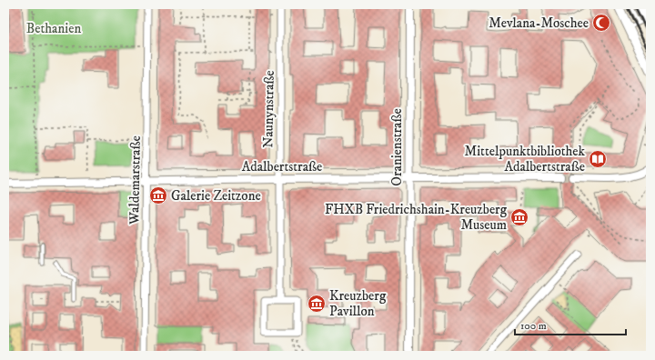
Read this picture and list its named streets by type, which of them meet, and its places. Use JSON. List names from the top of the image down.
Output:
{
  "streets": {
    "street": [
      "Naunynstraße",
      "Oranienstraße",
      "Adalbertstraße",
      "Waldemarstraße"
    ]
  },
  "crossings": [
    ["Naunynstraße", "Adalbertstraße"],
    ["Oranienstraße", "Adalbertstraße"],
    ["Adalbertstraße", "Waldemarstraße"]
  ],
  "parks": ["Bethanien"],
  "places": {
    "mosque": ["Mevlana-Moschee"],
    "library": ["Mittelpunktbibliothek Adalbertstraße"],
    "museum": ["Galerie Zeitzone", "FHXB Friedrichshain-Kreuzberg Museum", "Kreuzberg Pavillon"]
  },
  "scale_bar": "100 m"
}
